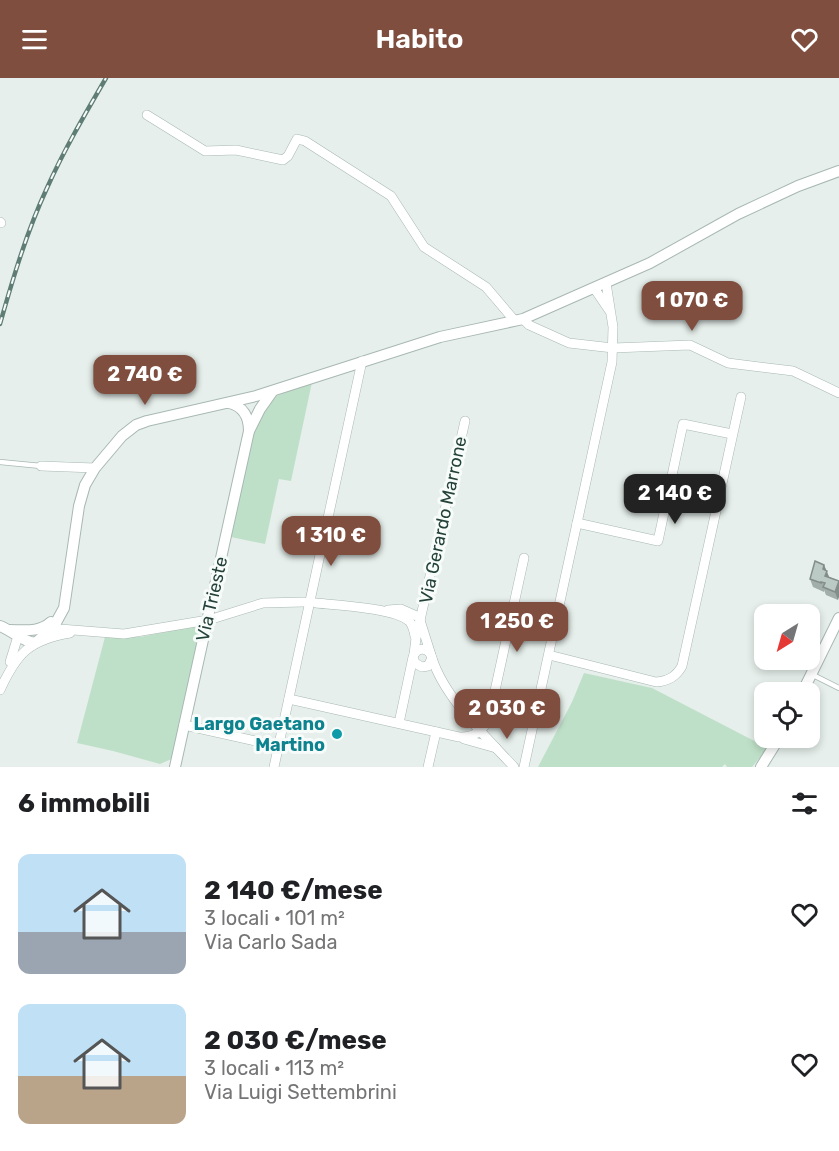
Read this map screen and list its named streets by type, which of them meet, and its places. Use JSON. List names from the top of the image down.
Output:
{
  "streets": {
    "street": ["Via Gerardo Marrone", "Via Trieste"]
  },
  "places": ["Largo Gaetano Martino"],
  "north": "bottom left",
  "page": {
    "header": "Habito",
    "price": [
      "1 070 €",
      "2 740 €",
      "2 140 €",
      "1 310 €",
      "1 250 €",
      "2 030 €"
    ],
    "heading": "6 immobili",
    "list": [
      {
        "name": "2 140 €/mese",
        "note": "3 locali · 101 m² · Via Carlo Sada"
      },
      {
        "name": "2 030 €/mese",
        "note": "3 locali · 113 m² · Via Luigi Settembrini"
      }
    ]
  }
}
